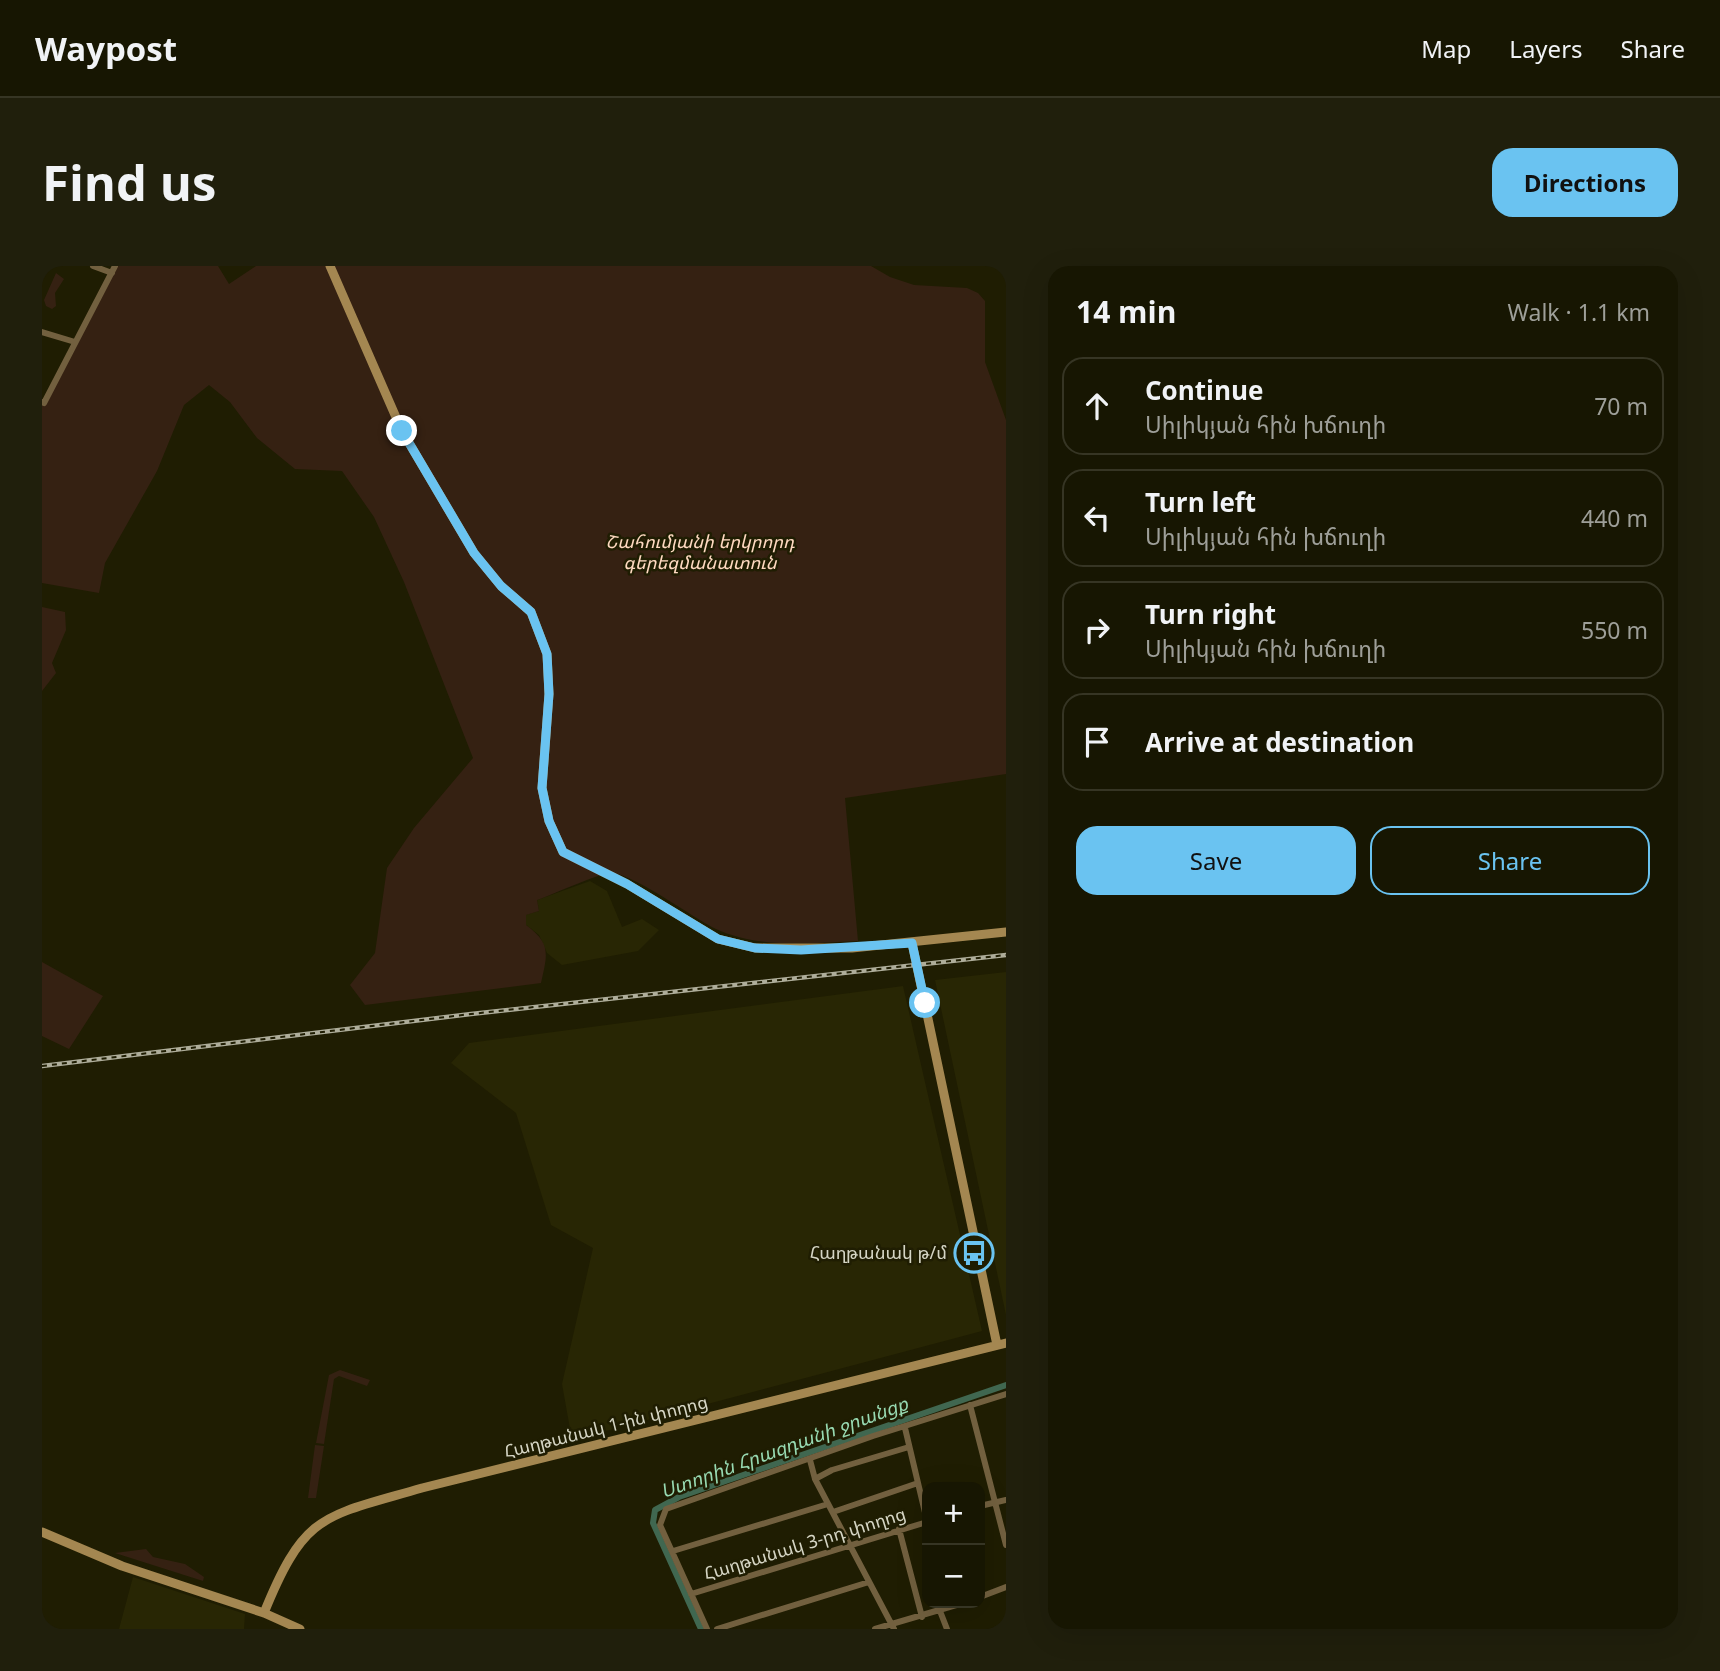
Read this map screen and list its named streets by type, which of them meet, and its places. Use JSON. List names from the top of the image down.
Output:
{
  "streets": {
    "street": ["Հաղթանակ 1-ին փողոց", "Հաղթանակ 3-րդ փողոց"]
  },
  "water": ["Ստորին Հրազդանի ջրանցք"],
  "parks": ["Շահումյանի երկրորդ գերեզմանատուն"],
  "places": {
    "bus stop": ["Հաղթանակ թ/մ"]
  },
  "page": {
    "header": "Waypost",
    "nav": ["Map", "Layers", "Share"],
    "buttons": [
      "Directions",
      ["Save", "Share"]
    ],
    "title": "Find us",
    "heading": ["14 min", "Walk · 1.1 km"],
    "list": [
      ["Continue", "Սիլիկյան հին խճուղի", "70 m"],
      ["Turn left", "Սիլիկյան հին խճուղի", "440 m"],
      ["Turn right", "Սիլիկյան հին խճուղի", "550 m"],
      "Arrive at destination"
    ],
    "map_buttons": ["+", "−"]
  }
}
